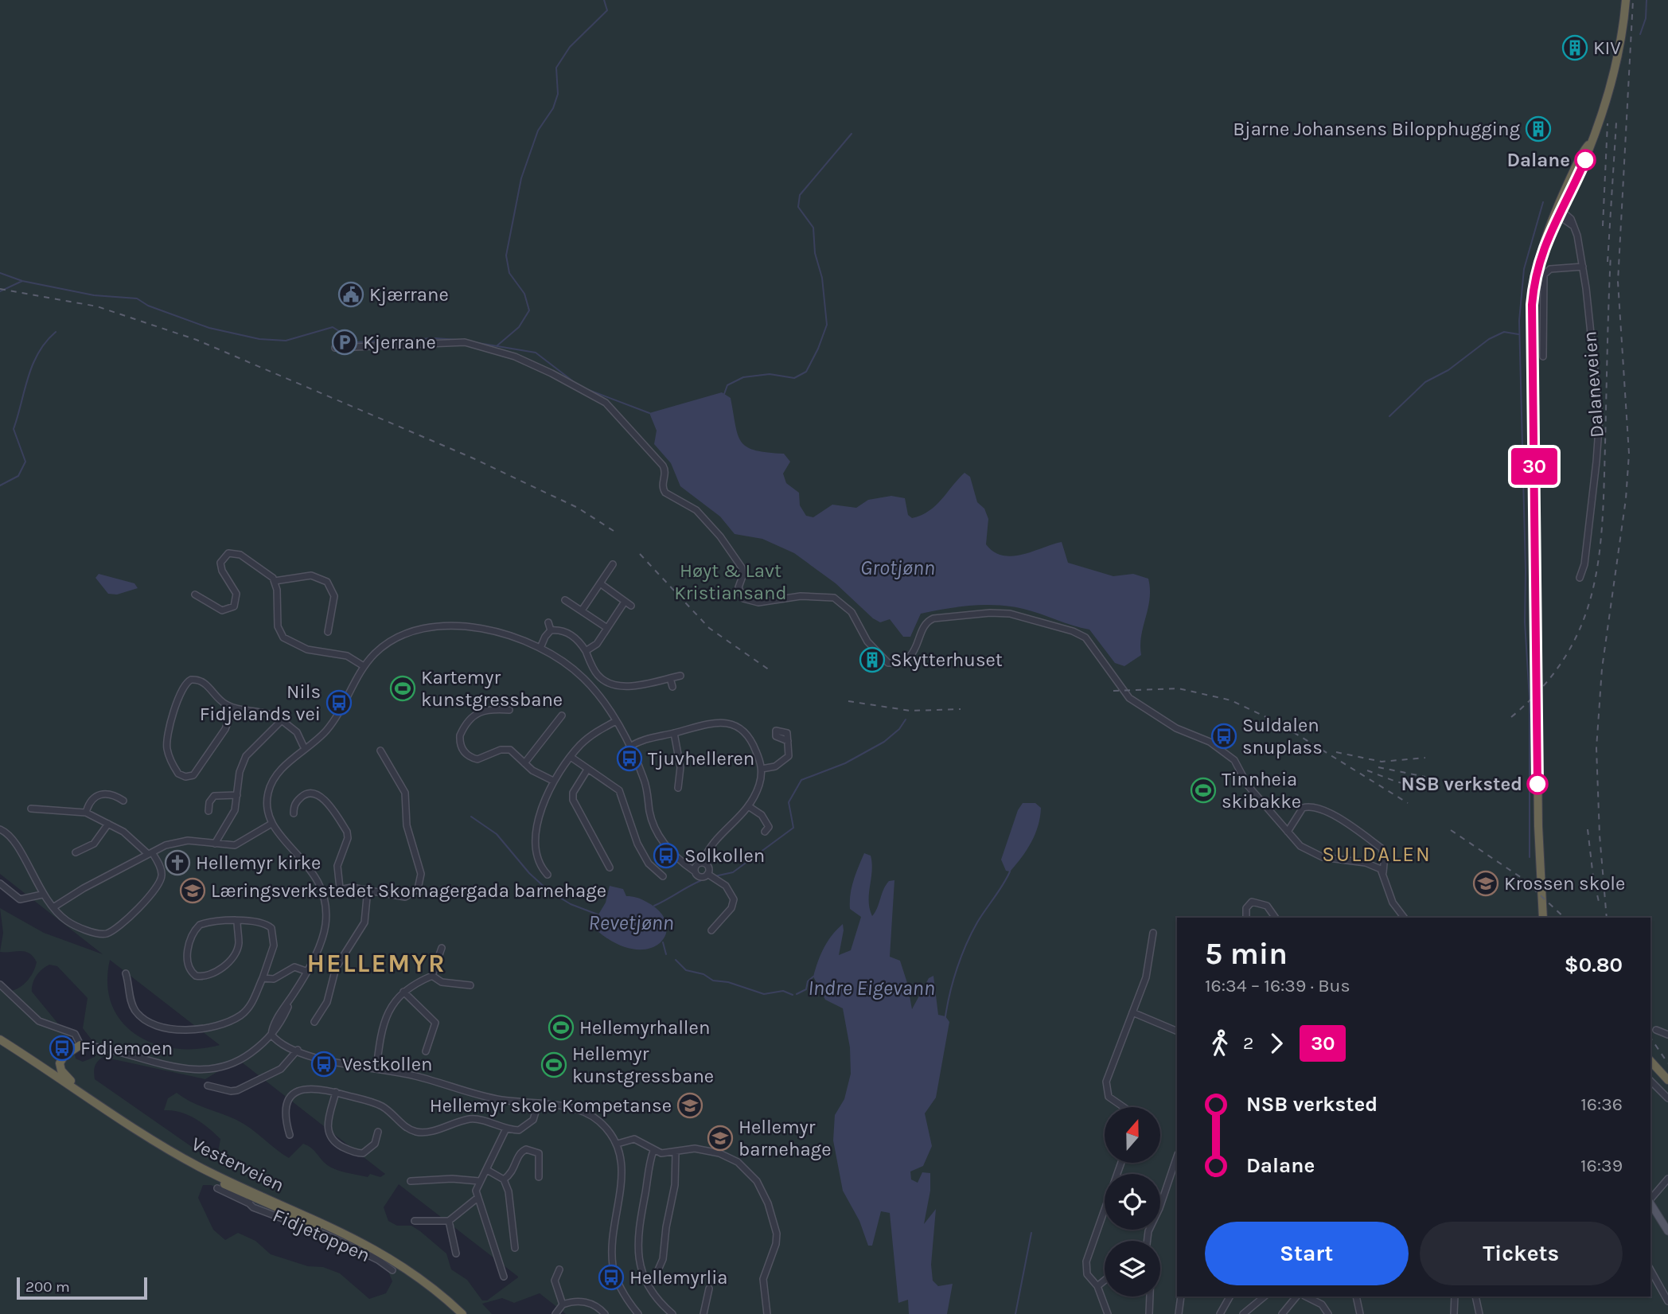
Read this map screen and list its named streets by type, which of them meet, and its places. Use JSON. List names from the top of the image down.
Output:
{
  "streets": {
    "highway": ["Vesterveien"],
    "street": ["Dalaneveien", "Fidjetoppen"]
  },
  "crossings": [
    ["Vesterveien", "Fidjetoppen"]
  ],
  "districts": ["SULDALEN", "HELLEMYR"],
  "water": ["Grotjønn", "Revetjønn", "Indre Eigevann"],
  "parks": ["Høyt & Lavt Kristiansand"],
  "places": {
    "building": ["KIV", "Bjarne Johansens Bilopphugging", "Skytterhuset"],
    "other": ["Dalane", "NSB verksted"],
    "public building": ["Kjærrane"],
    "parking": ["Kjerrane"],
    "sports": [
      "Kartemyr kunstgressbane",
      "Tinnheia skibakke",
      "Hellemyrhallen",
      "Hellemyr kunstgressbane"
    ],
    "bus stop": [
      "Nils Fidjelands vei",
      "Suldalen snuplass",
      "Tjuvhelleren",
      "Solkollen",
      "Fidjemoen",
      "Vestkollen",
      "Hellemyrlia"
    ],
    "church": ["Hellemyr kirke"],
    "school or university": [
      "Krossen skole",
      "Læringsverkstedet Skomagergada barnehage",
      "Hellemyr skole Kompetanse",
      "Hellemyr barnehage"
    ]
  },
  "lines": ["bus line 30"],
  "scale_bar": "200 m",
  "north": "top",
  "page": {
    "on_map": "30",
    "heading": ["5 min", "16:34 – 16:39 · Bus", "$0.80"],
    "legs": ["2", "30"],
    "list": [
      {
        "name": "NSB verksted",
        "value": "16:36"
      },
      {
        "name": "Dalane",
        "value": "16:39"
      }
    ],
    "buttons": ["Start", "Tickets"],
    "scale": "200 m"
  }
}
